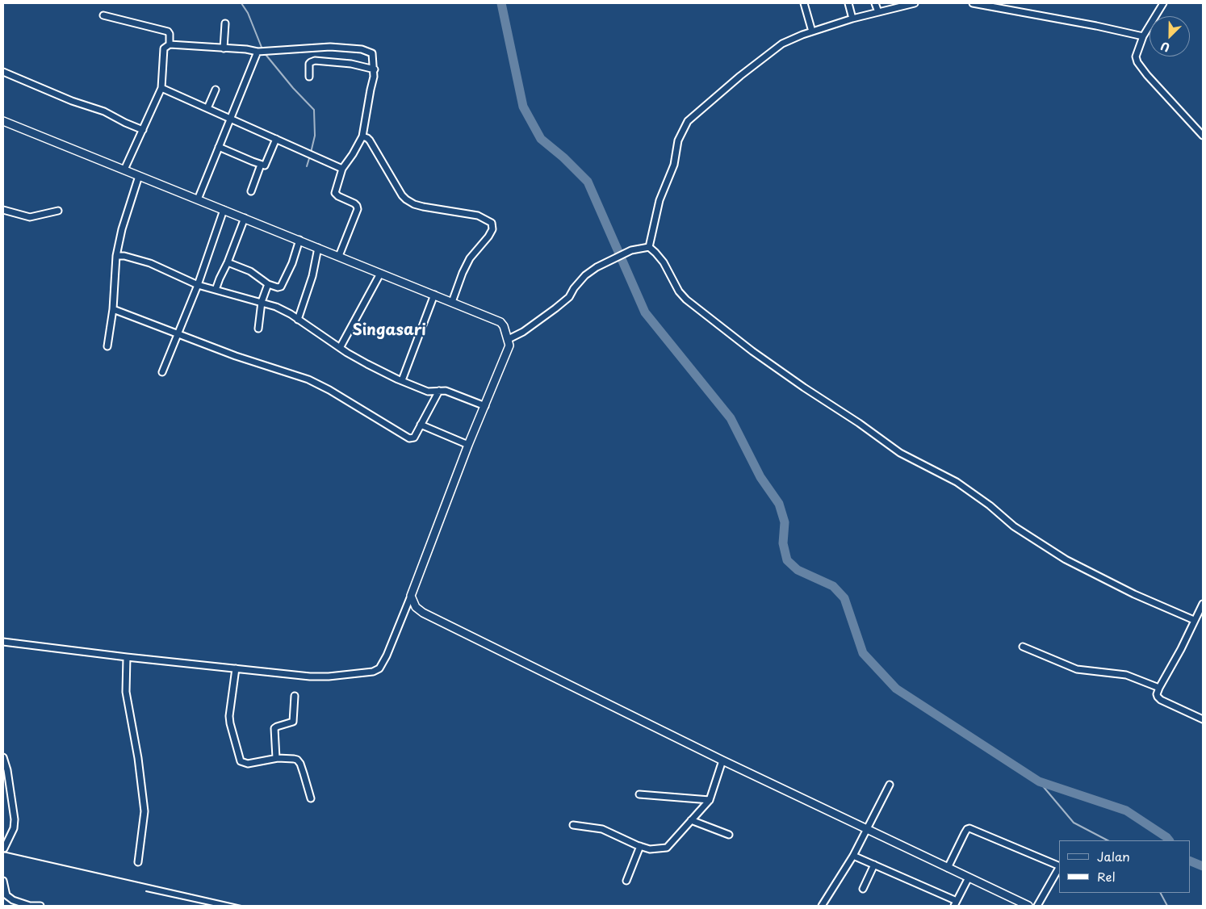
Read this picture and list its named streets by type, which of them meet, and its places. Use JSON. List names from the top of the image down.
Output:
{
  "districts": ["Singasari"],
  "legend": ["Jalan", "Rel"],
  "north": "bottom left"
}
